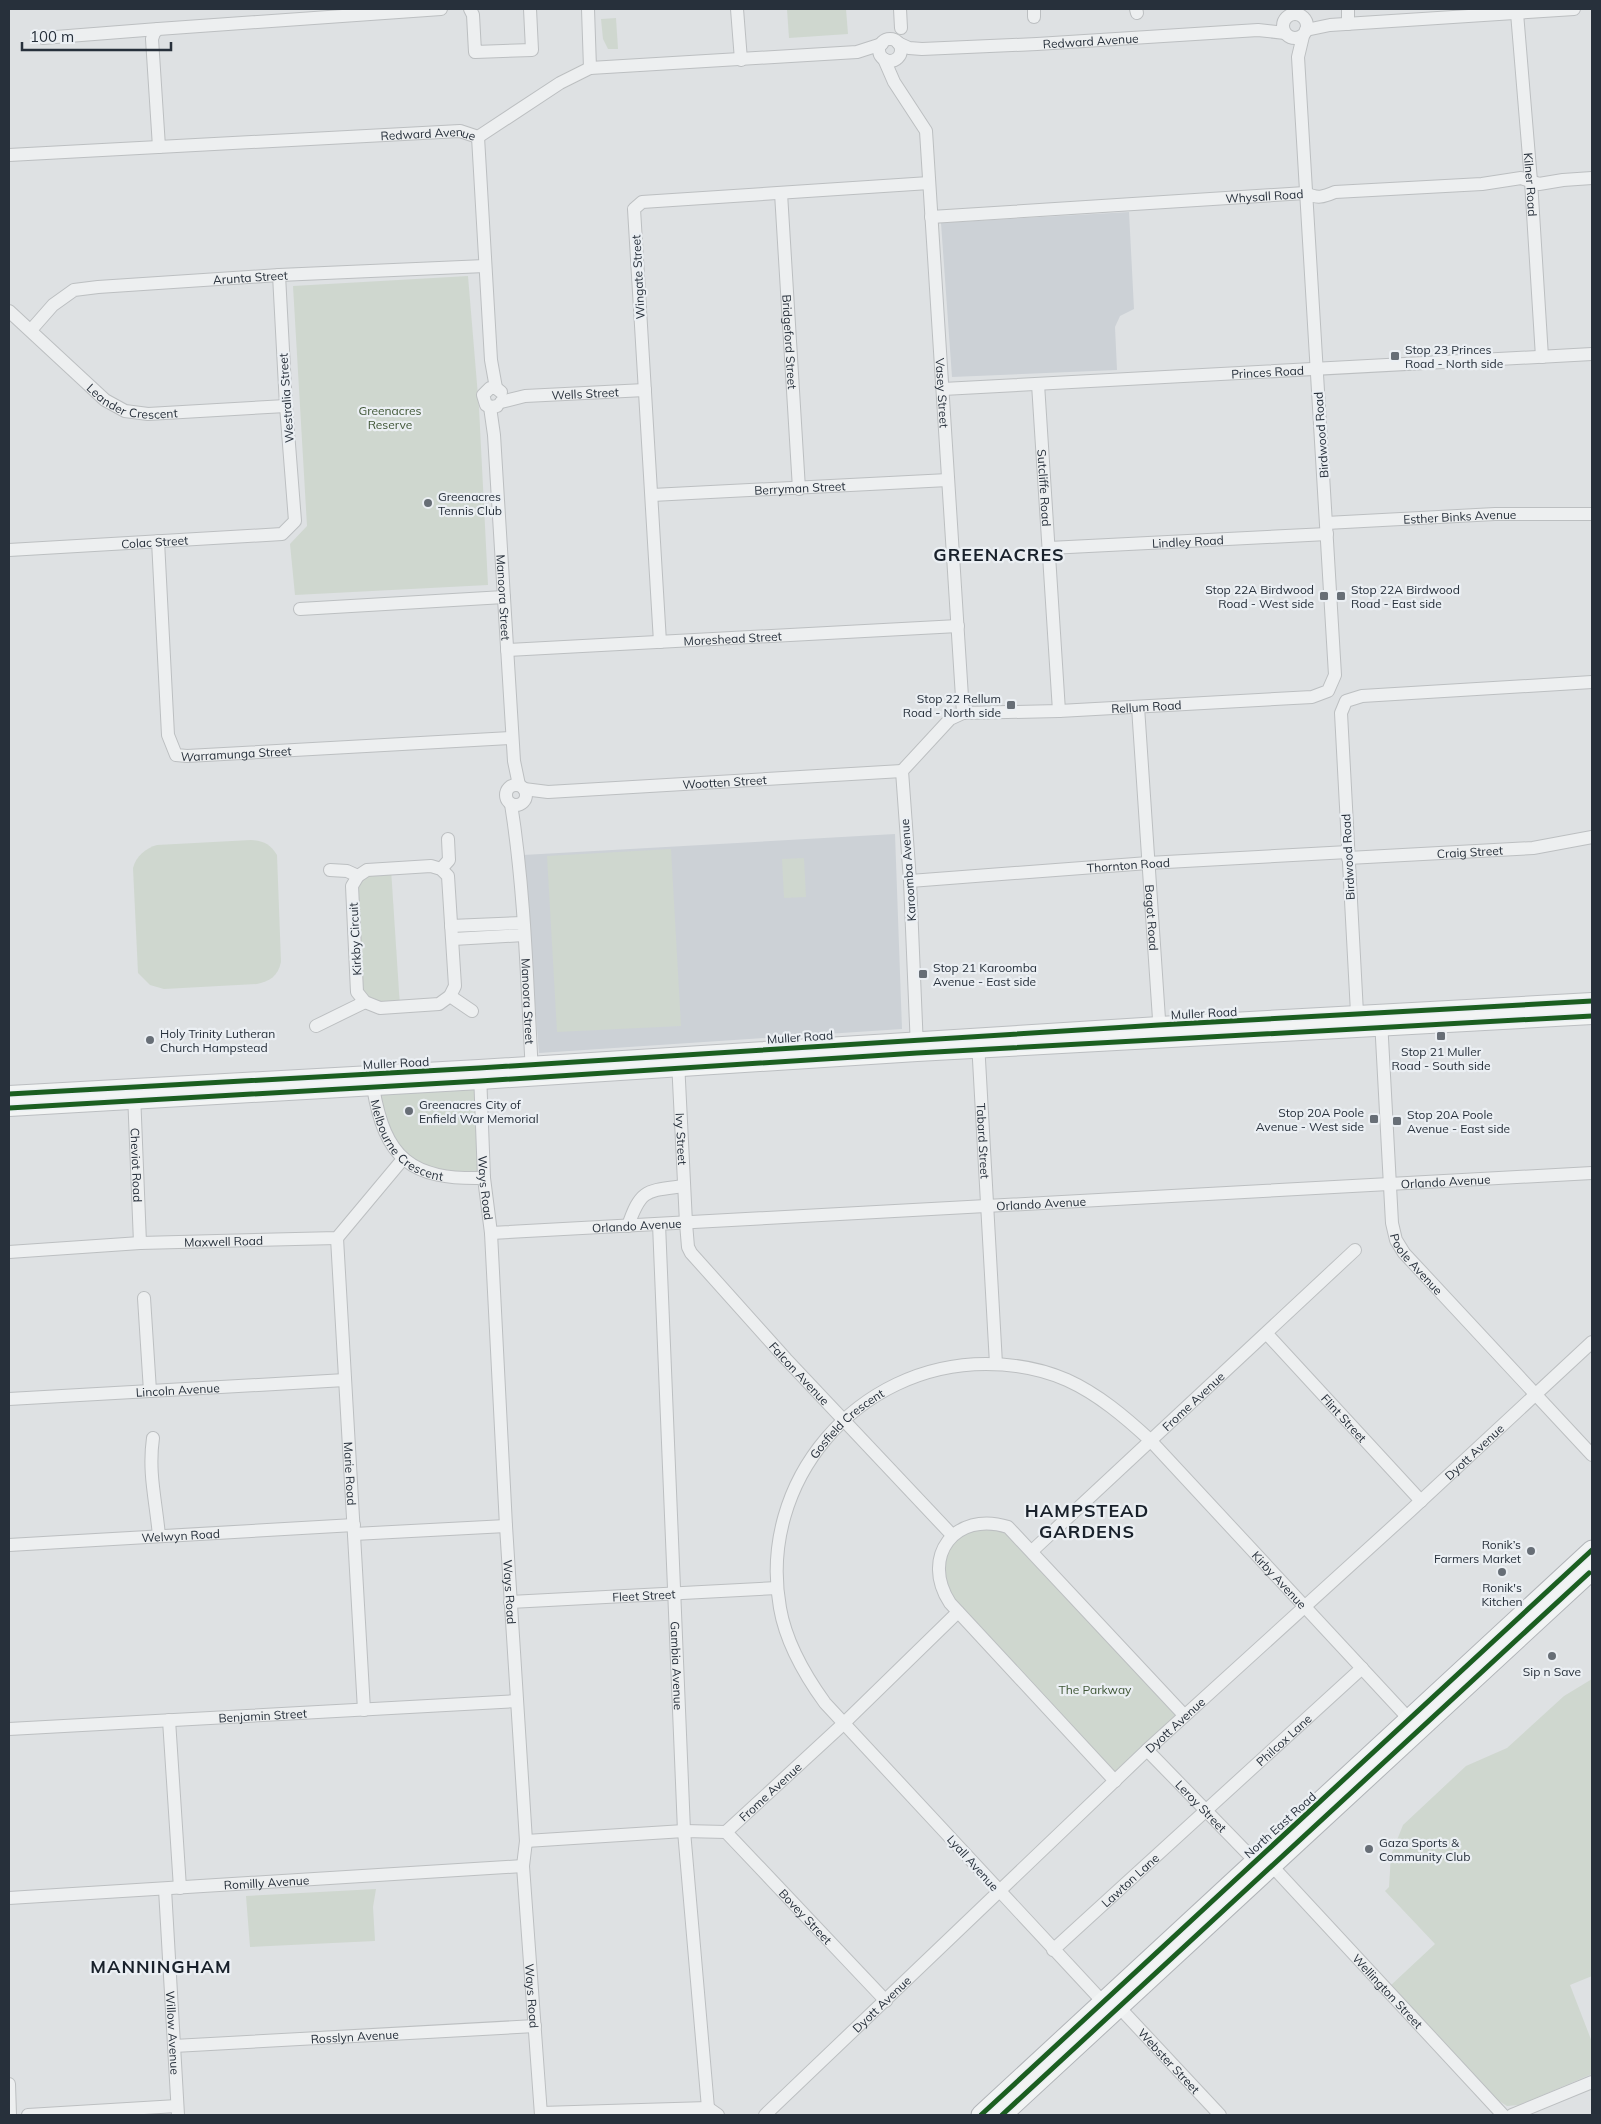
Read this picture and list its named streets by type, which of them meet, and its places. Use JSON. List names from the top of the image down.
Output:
{
  "streets": {
    "highway": ["North East Road"],
    "main road": ["Muller Road"],
    "street": [
      "Redward Avenue",
      "Kilner Road",
      "Whysall Road",
      "Arunta Street",
      "Wingate Street",
      "Bridgeford Street",
      "Princes Road",
      "Wells Street",
      "Vasey Street",
      "Leander Crescent",
      "Westralia Street",
      "Birdwood Road",
      "Berryman Street",
      "Sutcliffe Road",
      "Esther Binks Avenue",
      "Colac Street",
      "Lindley Road",
      "Manoora Street",
      "Moreshead Street",
      "Rellum Road",
      "Warramunga Street",
      "Wootten Street",
      "Craig Street",
      "Thornton Road",
      "Karoomba Avenue",
      "Bagot Road",
      "Kirkby Circuit",
      "Melbourne Crescent",
      "Ivy Street",
      "Tabard Street",
      "Cheviot Road",
      "Orlando Avenue",
      "Ways Road",
      "Maxwell Road",
      "Poole Avenue",
      "Falcon Avenue",
      "Lincoln Avenue",
      "Frome Avenue",
      "Flint Street",
      "Gosfield Crescent",
      "Dyott Avenue",
      "Marie Road",
      "Welwyn Road",
      "Kirby Avenue",
      "Fleet Street",
      "Gambia Avenue",
      "Benjamin Street",
      "Philcox Lane",
      "Leroy Street",
      "Lyall Avenue",
      "Lawton Lane",
      "Romilly Avenue",
      "Bovey Street",
      "Wellington Street",
      "Willow Avenue",
      "Rosslyn Avenue",
      "Webster Street"
    ]
  },
  "crossings": [
    ["Redward Avenue", "Vasey Street"],
    ["Redward Avenue", "Birdwood Road"],
    ["Redward Avenue", "Manoora Street"],
    ["Kilner Road", "Whysall Road"],
    ["Kilner Road", "Princes Road"],
    ["Whysall Road", "Vasey Street"],
    ["Whysall Road", "Birdwood Road"],
    ["Arunta Street", "Leander Crescent"],
    ["Arunta Street", "Westralia Street"],
    ["Arunta Street", "Manoora Street"],
    ["Wingate Street", "Bridgeford Street"],
    ["Wingate Street", "Wells Street"],
    ["Wingate Street", "Vasey Street"],
    ["Wingate Street", "Berryman Street"],
    ["Wingate Street", "Moreshead Street"],
    ["Bridgeford Street", "Berryman Street"],
    ["Princes Road", "Vasey Street"],
    ["Princes Road", "Birdwood Road"],
    ["Princes Road", "Sutcliffe Road"],
    ["Wells Street", "Manoora Street"],
    ["Vasey Street", "Berryman Street"],
    ["Vasey Street", "Moreshead Street"],
    ["Vasey Street", "Rellum Road"],
    ["Leander Crescent", "Westralia Street"],
    ["Westralia Street", "Colac Street"],
    ["Birdwood Road", "Esther Binks Avenue"],
    ["Birdwood Road", "Lindley Road"],
    ["Birdwood Road", "Rellum Road"],
    ["Birdwood Road", "Craig Street"],
    ["Birdwood Road", "Thornton Road"],
    ["Birdwood Road", "Muller Road"],
    ["Sutcliffe Road", "Lindley Road"],
    ["Sutcliffe Road", "Rellum Road"],
    ["Esther Binks Avenue", "Lindley Road"],
    ["Colac Street", "Warramunga Street"],
    ["Manoora Street", "Moreshead Street"],
    ["Manoora Street", "Warramunga Street"],
    ["Manoora Street", "Wootten Street"],
    ["Manoora Street", "Muller Road"],
    ["Rellum Road", "Bagot Road"],
    ["Wootten Street", "Karoomba Avenue"],
    ["Craig Street", "Thornton Road"],
    ["Thornton Road", "Karoomba Avenue"],
    ["Thornton Road", "Bagot Road"],
    ["Karoomba Avenue", "Muller Road"],
    ["Bagot Road", "Muller Road"],
    ["Muller Road", "Melbourne Crescent"],
    ["Muller Road", "Ivy Street"],
    ["Muller Road", "Tabard Street"],
    ["Muller Road", "Cheviot Road"],
    ["Muller Road", "Ways Road"],
    ["Muller Road", "Poole Avenue"],
    ["Melbourne Crescent", "Ways Road"],
    ["Ivy Street", "Orlando Avenue"],
    ["Ivy Street", "Falcon Avenue"],
    ["Tabard Street", "Orlando Avenue"],
    ["Tabard Street", "Gosfield Crescent"],
    ["Cheviot Road", "Maxwell Road"],
    ["Orlando Avenue", "Ways Road"],
    ["Orlando Avenue", "Poole Avenue"],
    ["Orlando Avenue", "Falcon Avenue"],
    ["Orlando Avenue", "Gambia Avenue"],
    ["Ways Road", "Welwyn Road"],
    ["Ways Road", "Fleet Street"],
    ["Ways Road", "Benjamin Street"],
    ["Ways Road", "Romilly Avenue"],
    ["Ways Road", "Rosslyn Avenue"],
    ["Maxwell Road", "Marie Road"],
    ["Poole Avenue", "Dyott Avenue"],
    ["Falcon Avenue", "Gosfield Crescent"],
    ["Lincoln Avenue", "Marie Road"],
    ["Frome Avenue", "Flint Street"],
    ["Frome Avenue", "Gosfield Crescent"],
    ["Frome Avenue", "Kirby Avenue"],
    ["Frome Avenue", "Lyall Avenue"],
    ["Frome Avenue", "Bovey Street"],
    ["Flint Street", "Dyott Avenue"],
    ["Gosfield Crescent", "Kirby Avenue"],
    ["Gosfield Crescent", "Fleet Street"],
    ["Gosfield Crescent", "Lyall Avenue"],
    ["Dyott Avenue", "Kirby Avenue"],
    ["Dyott Avenue", "Leroy Street"],
    ["Dyott Avenue", "Lyall Avenue"],
    ["Dyott Avenue", "Bovey Street"],
    ["Marie Road", "Welwyn Road"],
    ["Marie Road", "Benjamin Street"],
    ["Kirby Avenue", "Philcox Lane"],
    ["Kirby Avenue", "North East Road"],
    ["Fleet Street", "Gambia Avenue"],
    ["Philcox Lane", "Leroy Street"],
    ["Philcox Lane", "Lawton Lane"],
    ["Leroy Street", "North East Road"],
    ["Leroy Street", "Lawton Lane"],
    ["Leroy Street", "Wellington Street"],
    ["North East Road", "Lyall Avenue"],
    ["North East Road", "Wellington Street"],
    ["North East Road", "Webster Street"],
    ["Lyall Avenue", "Lawton Lane"],
    ["Lyall Avenue", "Webster Street"],
    ["Romilly Avenue", "Willow Avenue"],
    ["Willow Avenue", "Rosslyn Avenue"]
  ],
  "districts": ["GREENACRES", "HAMPSTEAD GARDENS", "MANNINGHAM"],
  "parks": ["Greenacres Reserve", "The Parkway"],
  "places": {
    "transit": [
      "Stop 23 Princes Road - North side",
      "Stop 22A Birdwood Road - West side",
      "Stop 22A Birdwood Road - East side",
      "Stop 22 Rellum Road - North side",
      "Stop 21 Karoomba Avenue - East side",
      "Stop 21 Muller Road - South side",
      "Stop 20A Poole Avenue - West side",
      "Stop 20A Poole Avenue - East side"
    ],
    "other": [
      "Greenacres Tennis Club",
      "Holy Trinity Lutheran Church Hampstead",
      "Greenacres City of Enfield War Memorial",
      "Ronik’s Farmers Market",
      "Ronik's Kitchen",
      "Sip n Save",
      "Gaza Sports & Community Club"
    ]
  },
  "scale_bar": "100 m"
}
